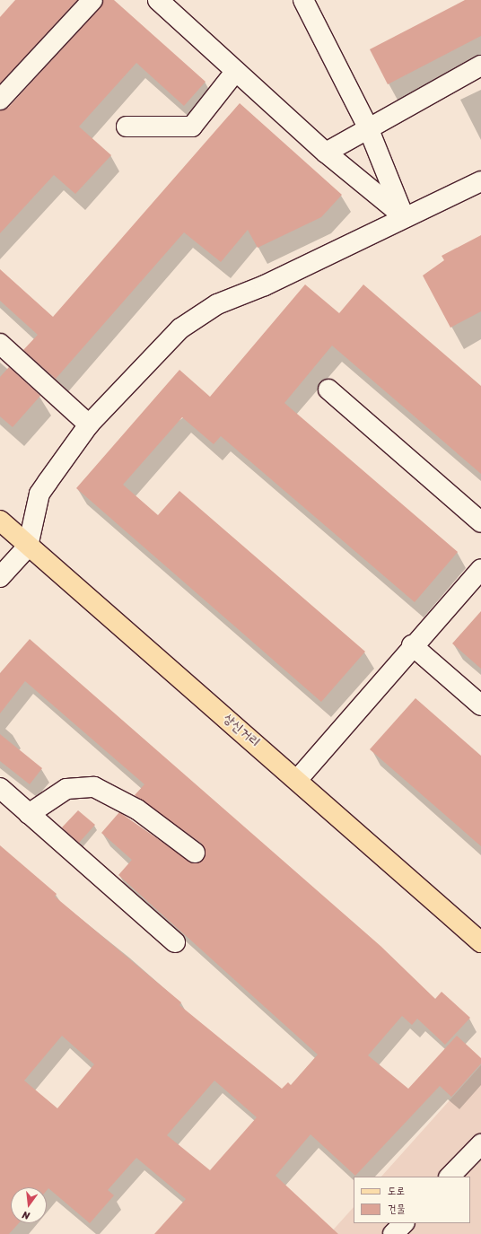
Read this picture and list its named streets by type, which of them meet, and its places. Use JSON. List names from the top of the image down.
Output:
{
  "streets": {
    "main road": ["상신거리"]
  },
  "legend": ["도로", "건물"],
  "north": "bottom"
}
